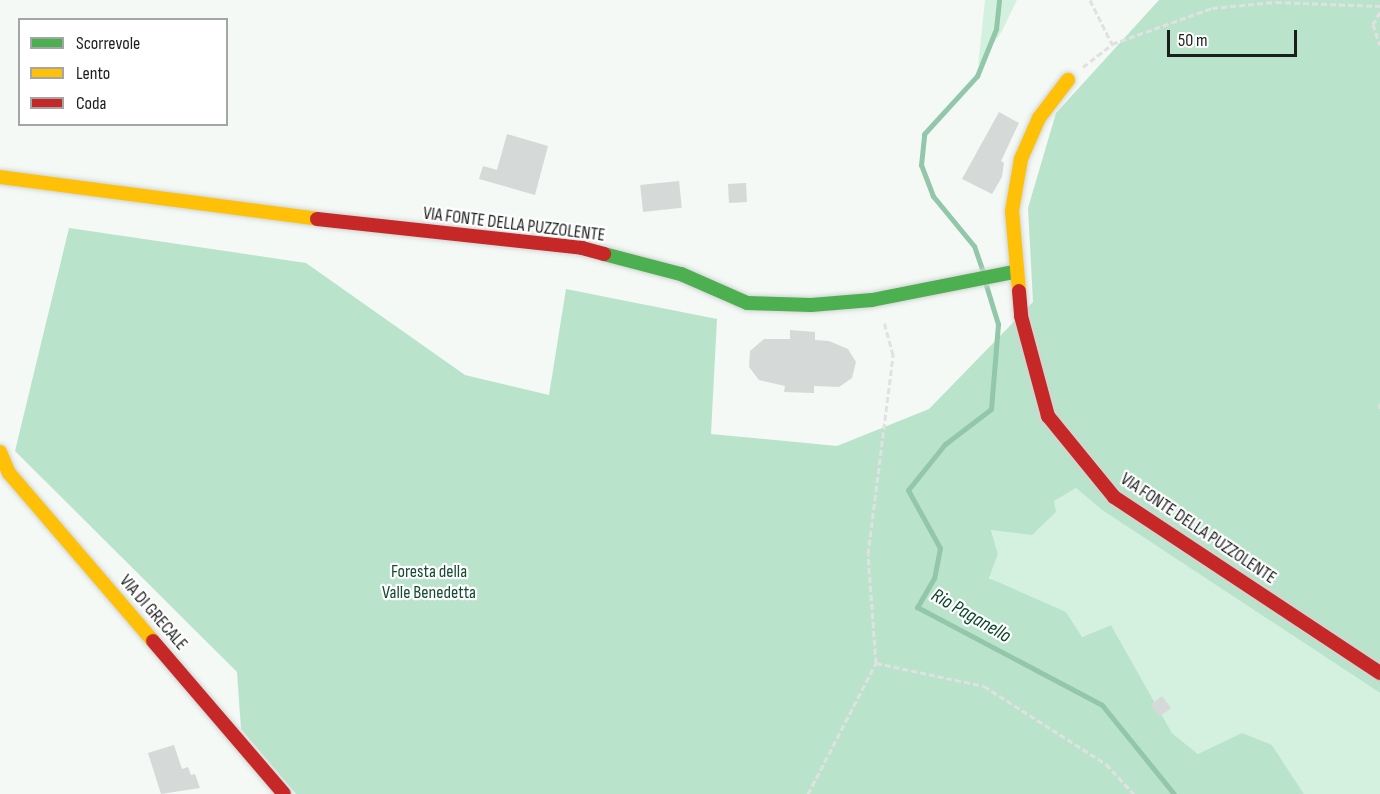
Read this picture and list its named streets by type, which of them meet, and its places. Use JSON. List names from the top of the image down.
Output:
{
  "streets": {
    "street": ["VIA FONTE DELLA PUZZOLENTE", "VIA DI GRECALE"]
  },
  "water": ["Rio Paganello"],
  "parks": ["Foresta della Valle Benedetta"],
  "legend": ["Scorrevole", "Lento", "Coda"],
  "scale_bar": "50 m"
}
